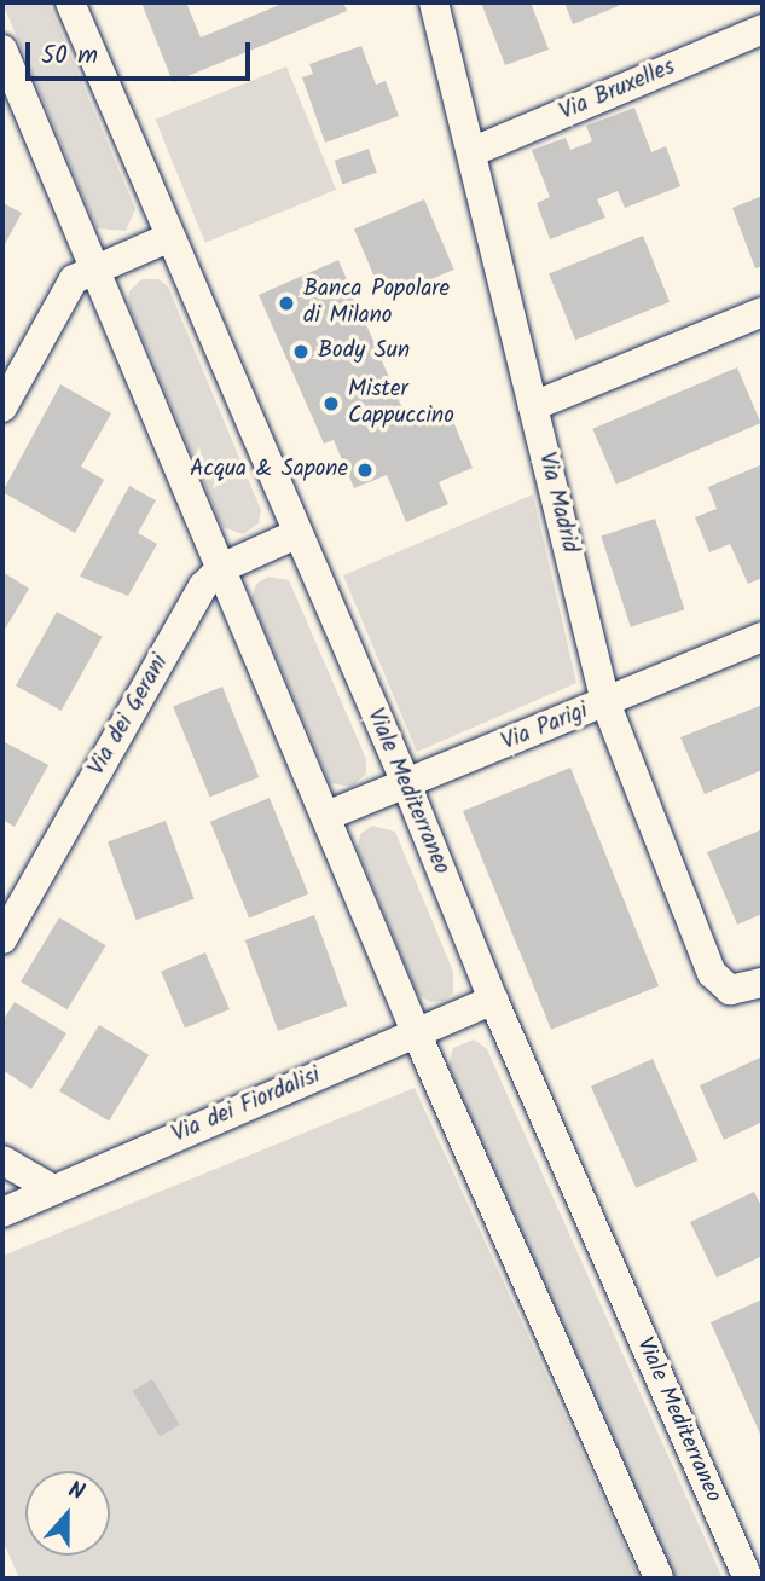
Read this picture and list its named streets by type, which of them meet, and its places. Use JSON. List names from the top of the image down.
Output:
{
  "streets": {
    "street": [
      "Via Bruxelles",
      "Via Madrid",
      "Via dei Gerani",
      "Via Parigi",
      "Viale Mediterraneo",
      "Via dei Fiordalisi"
    ]
  },
  "crossings": [
    ["Via Bruxelles", "Via Madrid"],
    ["Via Madrid", "Via Parigi"],
    ["Via dei Gerani", "Viale Mediterraneo"],
    ["Via Parigi", "Viale Mediterraneo"],
    ["Viale Mediterraneo", "Via dei Fiordalisi"]
  ],
  "places": [
    "Banca Popolare di Milano",
    "Body Sun",
    "Mister Cappuccino",
    "Acqua & Sapone"
  ],
  "scale_bar": "50 m",
  "north": "top"
}
